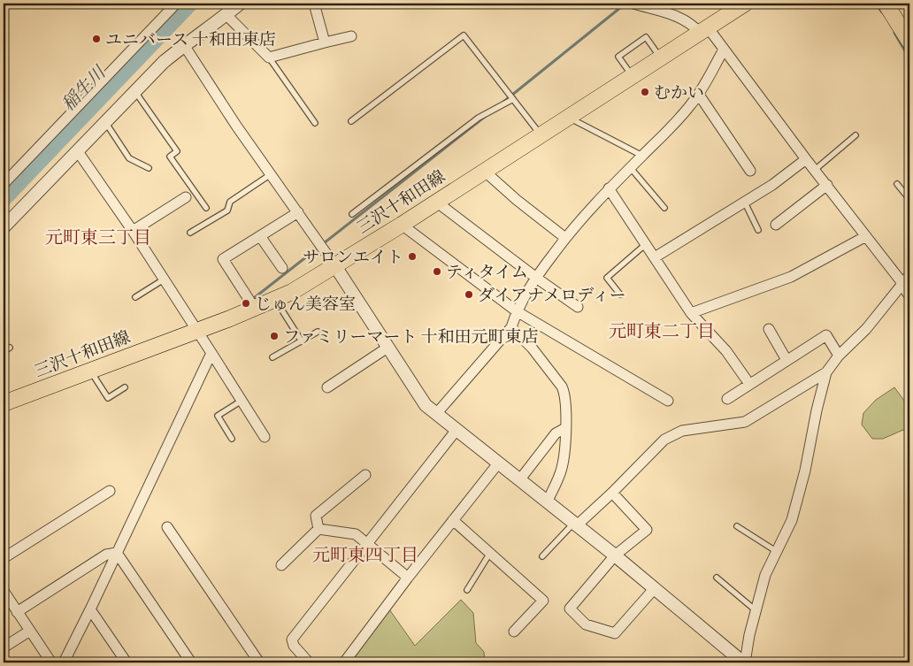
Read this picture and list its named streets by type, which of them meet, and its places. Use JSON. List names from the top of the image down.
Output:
{
  "streets": {
    "main road": ["三沢十和田線"]
  },
  "districts": ["元町東三丁目", "元町東二丁目", "元町東四丁目"],
  "water": ["稲生川"],
  "places": [
    "ユニバース 十和田東店",
    "むかい",
    "サロンエイト",
    "ティタイム",
    "ダイアナメロディー",
    "じゅん美容室",
    "ファミリーマート 十和田元町東店"
  ]
}
